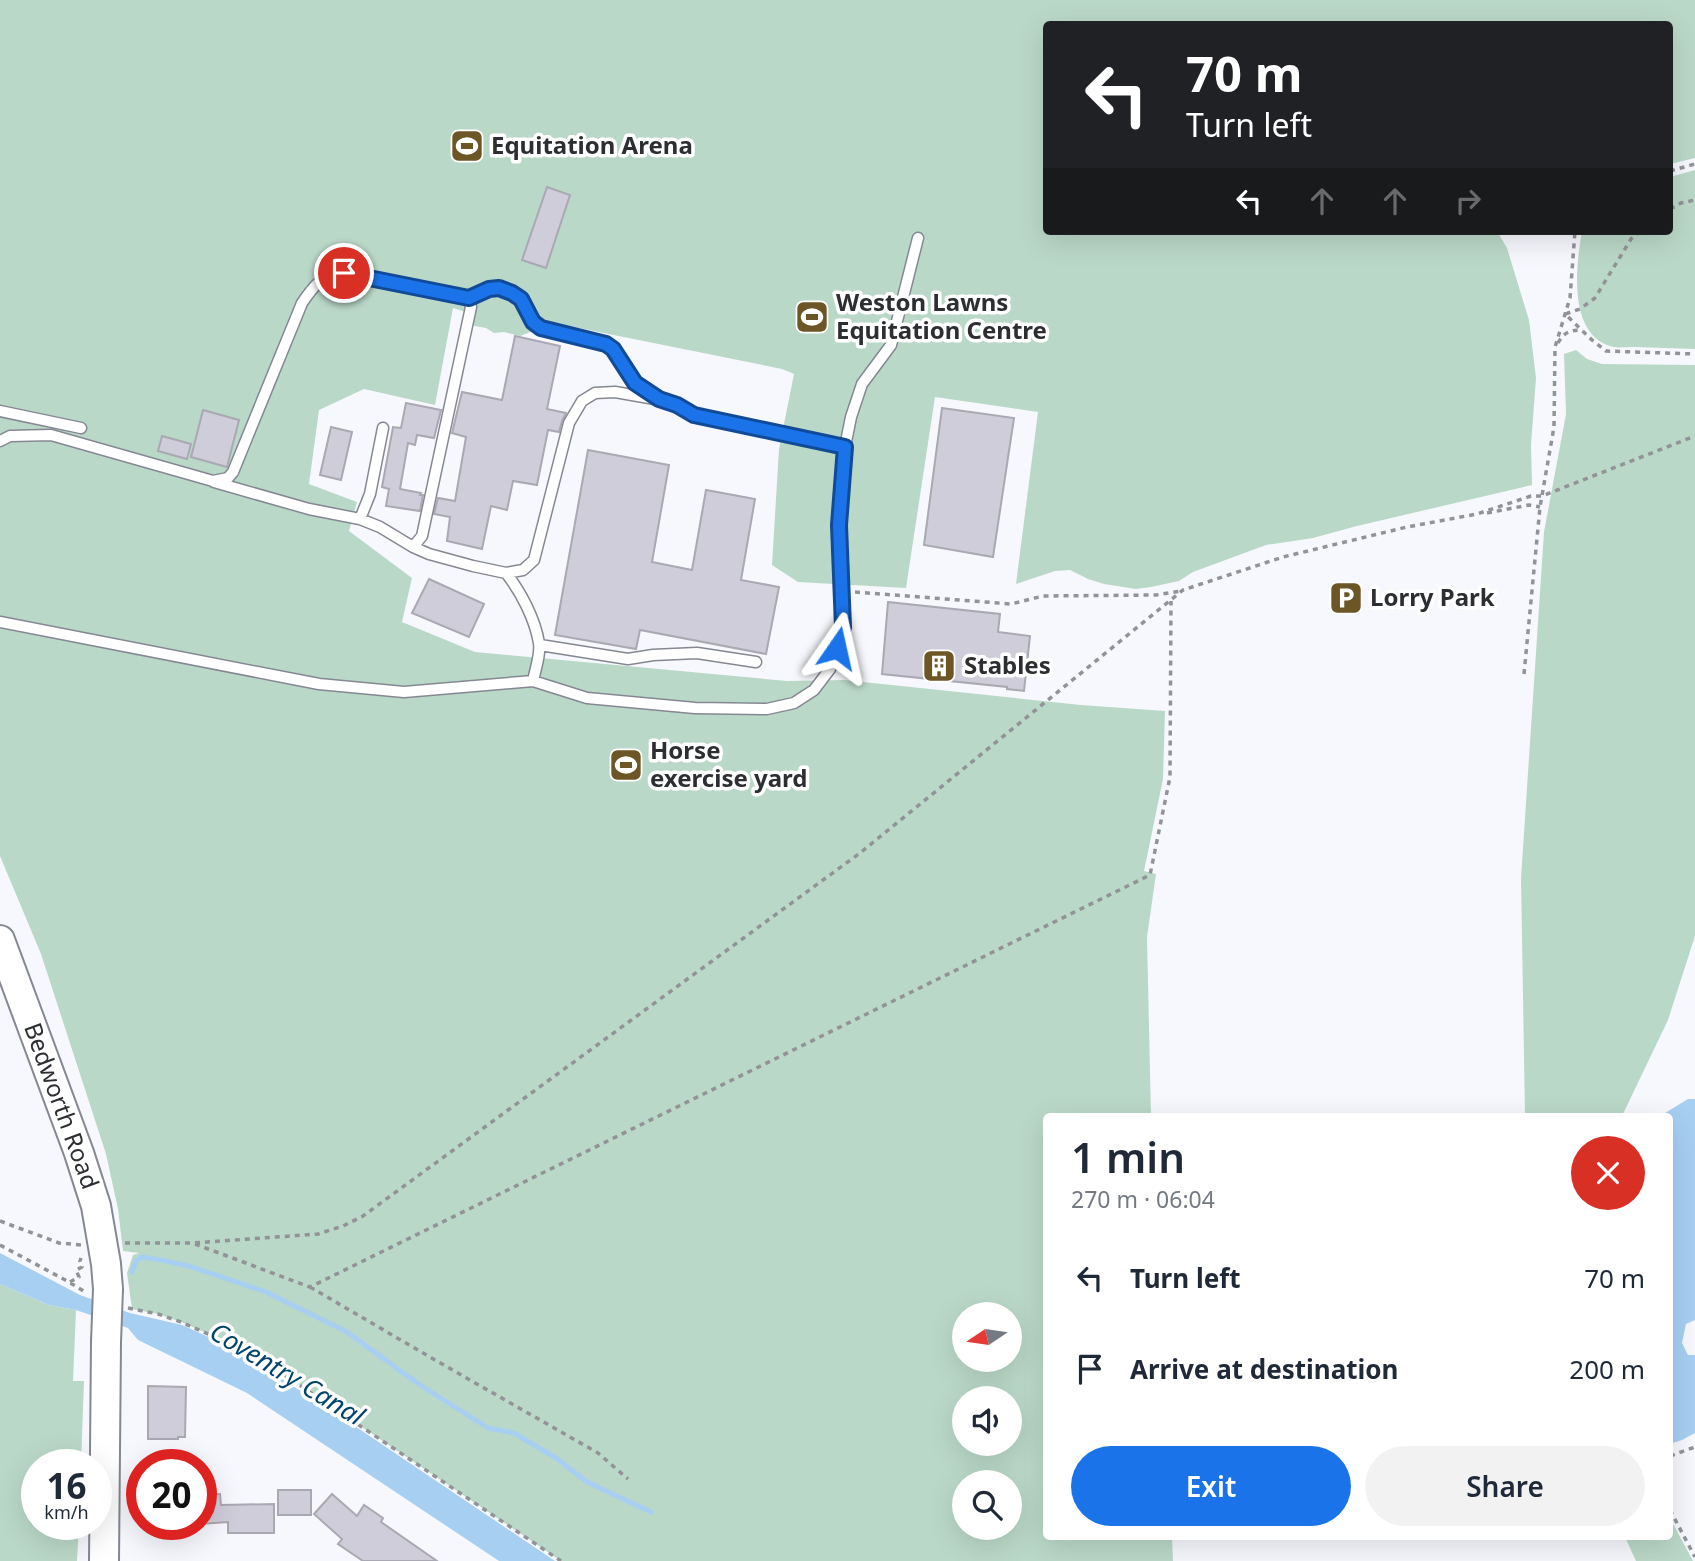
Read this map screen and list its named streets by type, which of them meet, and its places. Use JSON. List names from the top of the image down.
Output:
{
  "streets": {
    "main road": ["Bedworth Road"]
  },
  "water": ["Coventry Canal"],
  "places": {
    "sports": ["Equitation Arena", "Weston Lawns Equitation Centre", "Horse exercise yard"],
    "parking": ["Lorry Park"],
    "building": ["Stables"]
  },
  "north": "left",
  "page": {
    "turn": ["70 m", "Turn left"],
    "heading": ["1 min", "270 m · 06:04"],
    "list": [
      {
        "name": "Turn left",
        "value": "70 m"
      },
      {
        "name": "Arrive at destination",
        "value": "200 m"
      }
    ],
    "buttons": ["Exit", "Share"],
    "speed": "16 km/h",
    "limit": "20"
  }
}
